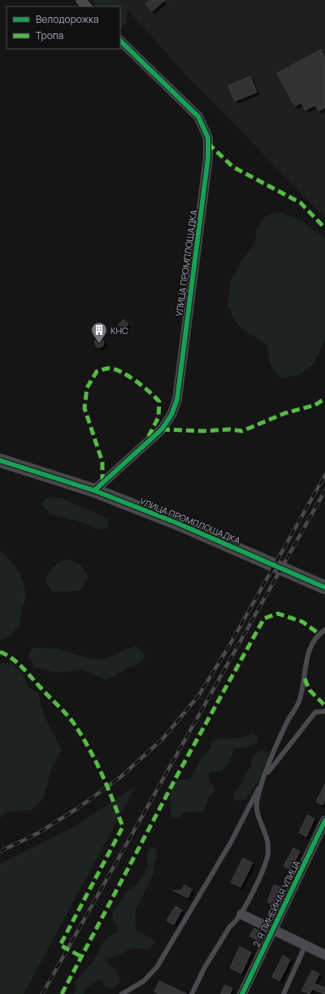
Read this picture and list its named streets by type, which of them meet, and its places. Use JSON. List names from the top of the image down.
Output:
{
  "streets": {
    "street": ["УЛИЦА ПРОМПЛОЩАДКА", "2-Я ЛИНЕЙНАЯ УЛИЦА"]
  },
  "places": {
    "building": ["КНС"]
  },
  "legend": ["Велодорожка", "Тропа"]
}
